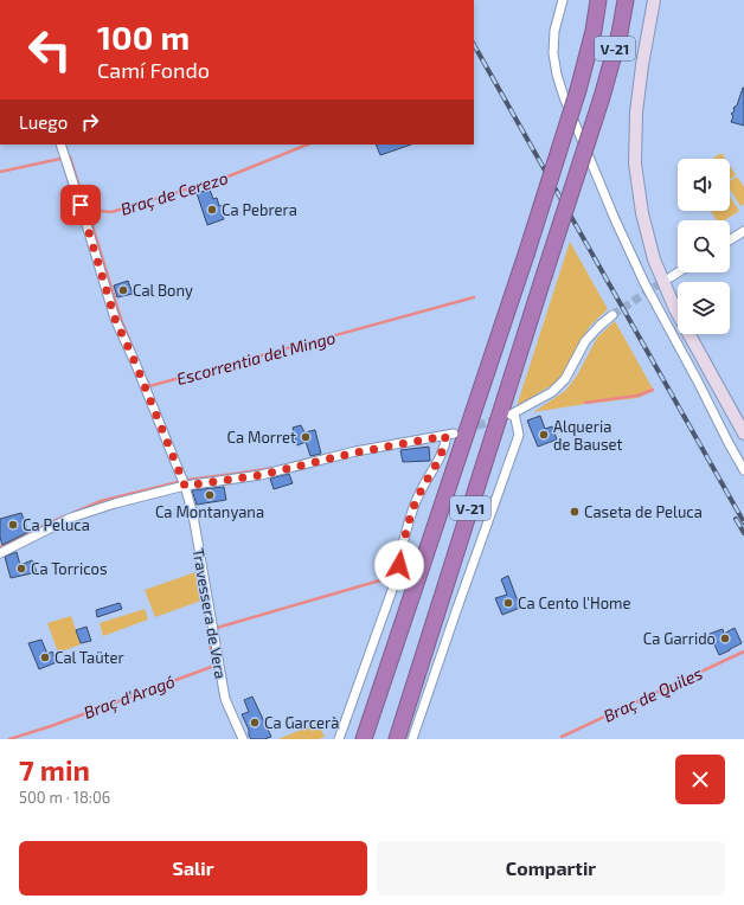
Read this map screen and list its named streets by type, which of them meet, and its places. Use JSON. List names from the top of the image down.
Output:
{
  "streets": {
    "highway": ["V-21"],
    "street": ["Travessera de Vera"]
  },
  "water": [
    "Braç de Cerezo",
    "Escorrentia del Mingo",
    "Braç de Quiles",
    "Braç d'Aragó"
  ],
  "places": [
    "Ca Pebrera",
    "Cal Bony",
    "Alqueria de Bauset",
    "Ca Morret",
    "Ca Montanyana",
    "Caseta de Peluca",
    "Ca Peluca",
    "Ca Torricos",
    "Ca Cento l'Home",
    "Ca Garrido",
    "Cal Taüter",
    "Ca Garcerà"
  ],
  "page": {
    "turn": ["100 m", "Camí Fondo"],
    "then": "Luego",
    "heading": ["7 min", "500 m · 18:06"],
    "buttons": ["Salir", "Compartir"]
  }
}
